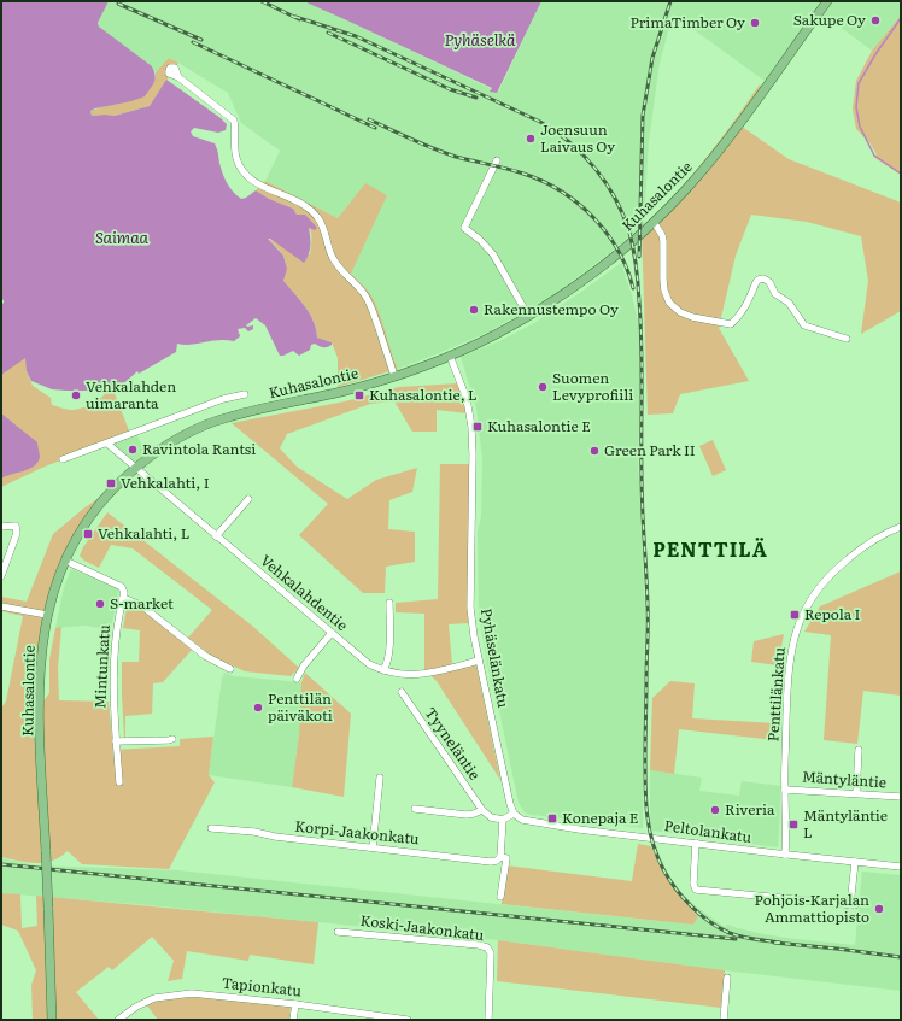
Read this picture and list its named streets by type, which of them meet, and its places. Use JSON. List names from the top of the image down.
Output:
{
  "streets": {
    "main road": ["Kuhasalontie"],
    "street": [
      "Vehkalahdentie",
      "Pyhäselänkatu",
      "Mintunkatu",
      "Penttilänkatu",
      "Tyyneläntie",
      "Mäntyläntie",
      "Peltolankatu",
      "Korpi-Jaakonkatu",
      "Koski-Jaakonkatu",
      "Tapionkatu"
    ]
  },
  "crossings": [
    ["Kuhasalontie", "Vehkalahdentie"],
    ["Kuhasalontie", "Pyhäselänkatu"],
    ["Vehkalahdentie", "Pyhäselänkatu"],
    ["Pyhäselänkatu", "Peltolankatu"],
    ["Penttilänkatu", "Mäntyläntie"],
    ["Penttilänkatu", "Peltolankatu"]
  ],
  "districts": ["PENTTILÄ"],
  "water": ["Pyhäselkä", "Saimaa"],
  "places": {
    "other": [
      "Sakupe Oy",
      "PrimaTimber Oy",
      "Joensuun Laivaus Oy",
      "Rakennustempo Oy",
      "Suomen Levyprofiili",
      "Vehkalahden uimaranta",
      "Ravintola Rantsi",
      "Green Park II",
      "S-market",
      "Penttilän päiväkoti",
      "Riveria",
      "Pohjois-Karjalan Ammattiopisto"
    ],
    "transit": [
      "Kuhasalontie, L",
      "Kuhasalontie E",
      "Vehkalahti, I",
      "Vehkalahti, L",
      "Repola I",
      "Konepaja E",
      "Mäntyläntie L"
    ]
  }
}
